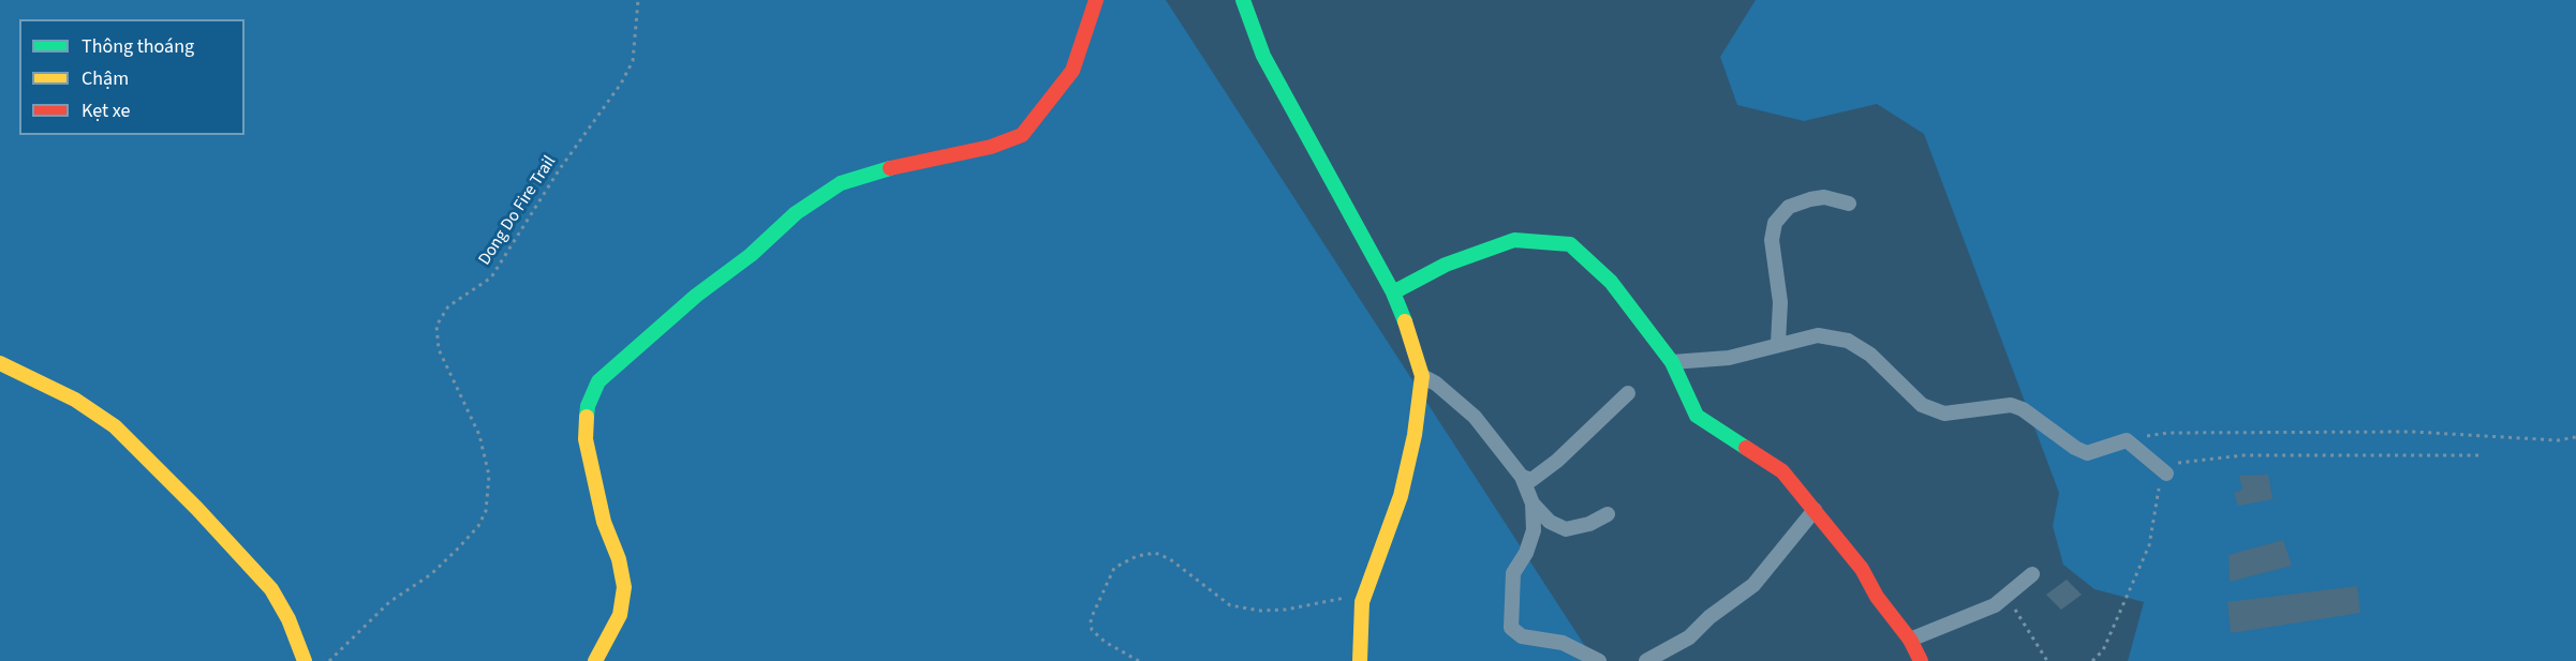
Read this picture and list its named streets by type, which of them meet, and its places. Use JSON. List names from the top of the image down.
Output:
{
  "streets": {
    "path": ["Dong Do Fire Trail"]
  },
  "legend": ["Thông thoáng", "Chậm", "Kẹt xe"]
}
